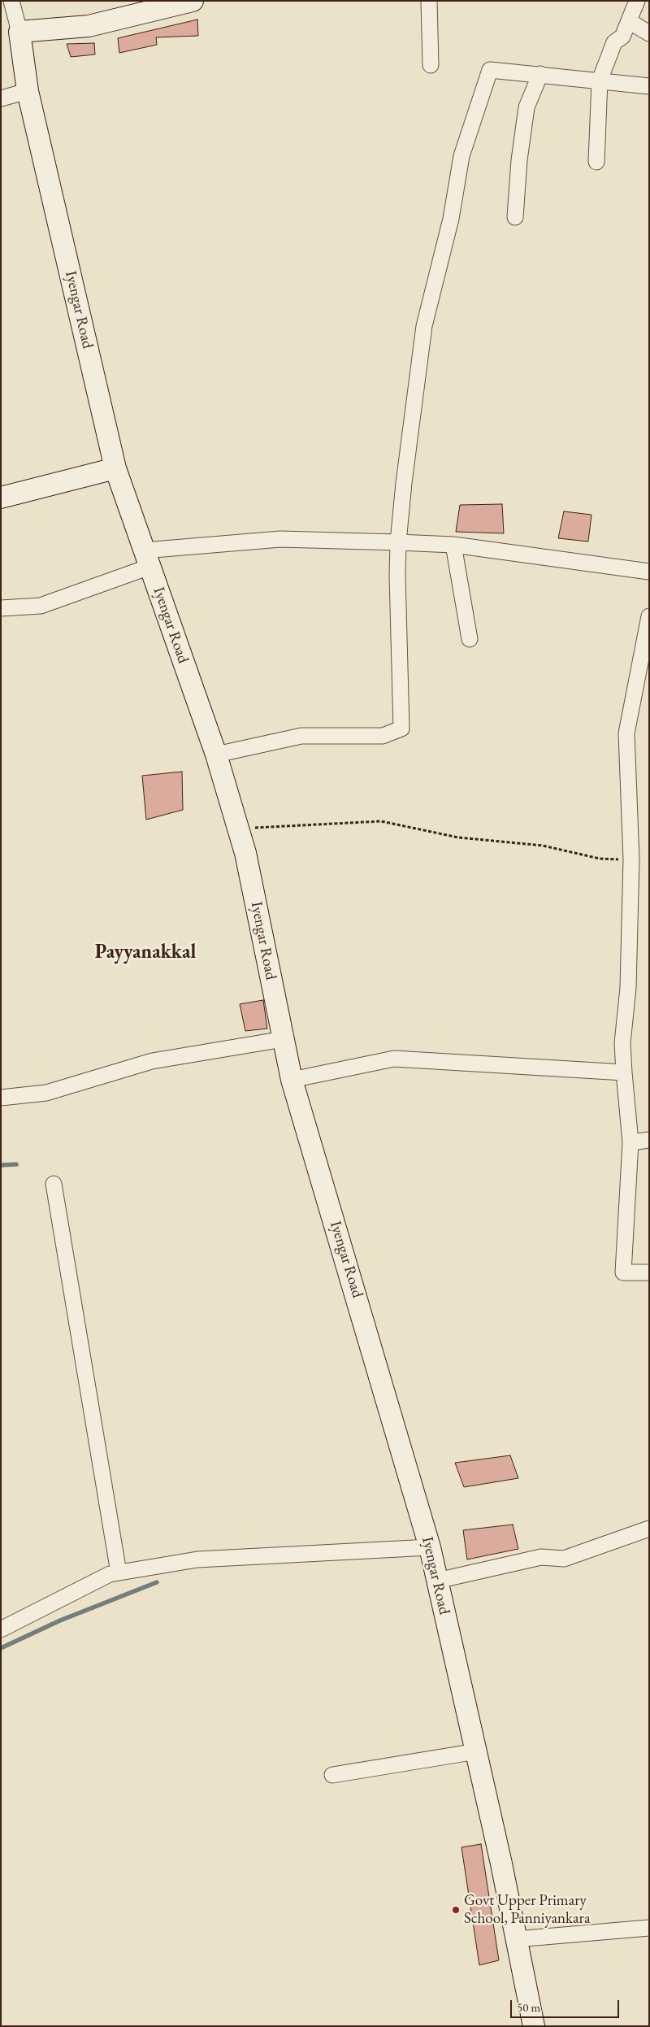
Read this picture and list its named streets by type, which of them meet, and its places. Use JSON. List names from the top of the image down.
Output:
{
  "streets": {
    "main road": ["Iyengar Road"]
  },
  "districts": ["Payyanakkal"],
  "places": ["Govt Upper Primary School, Panniyankara"],
  "scale_bar": "50 m"
}
